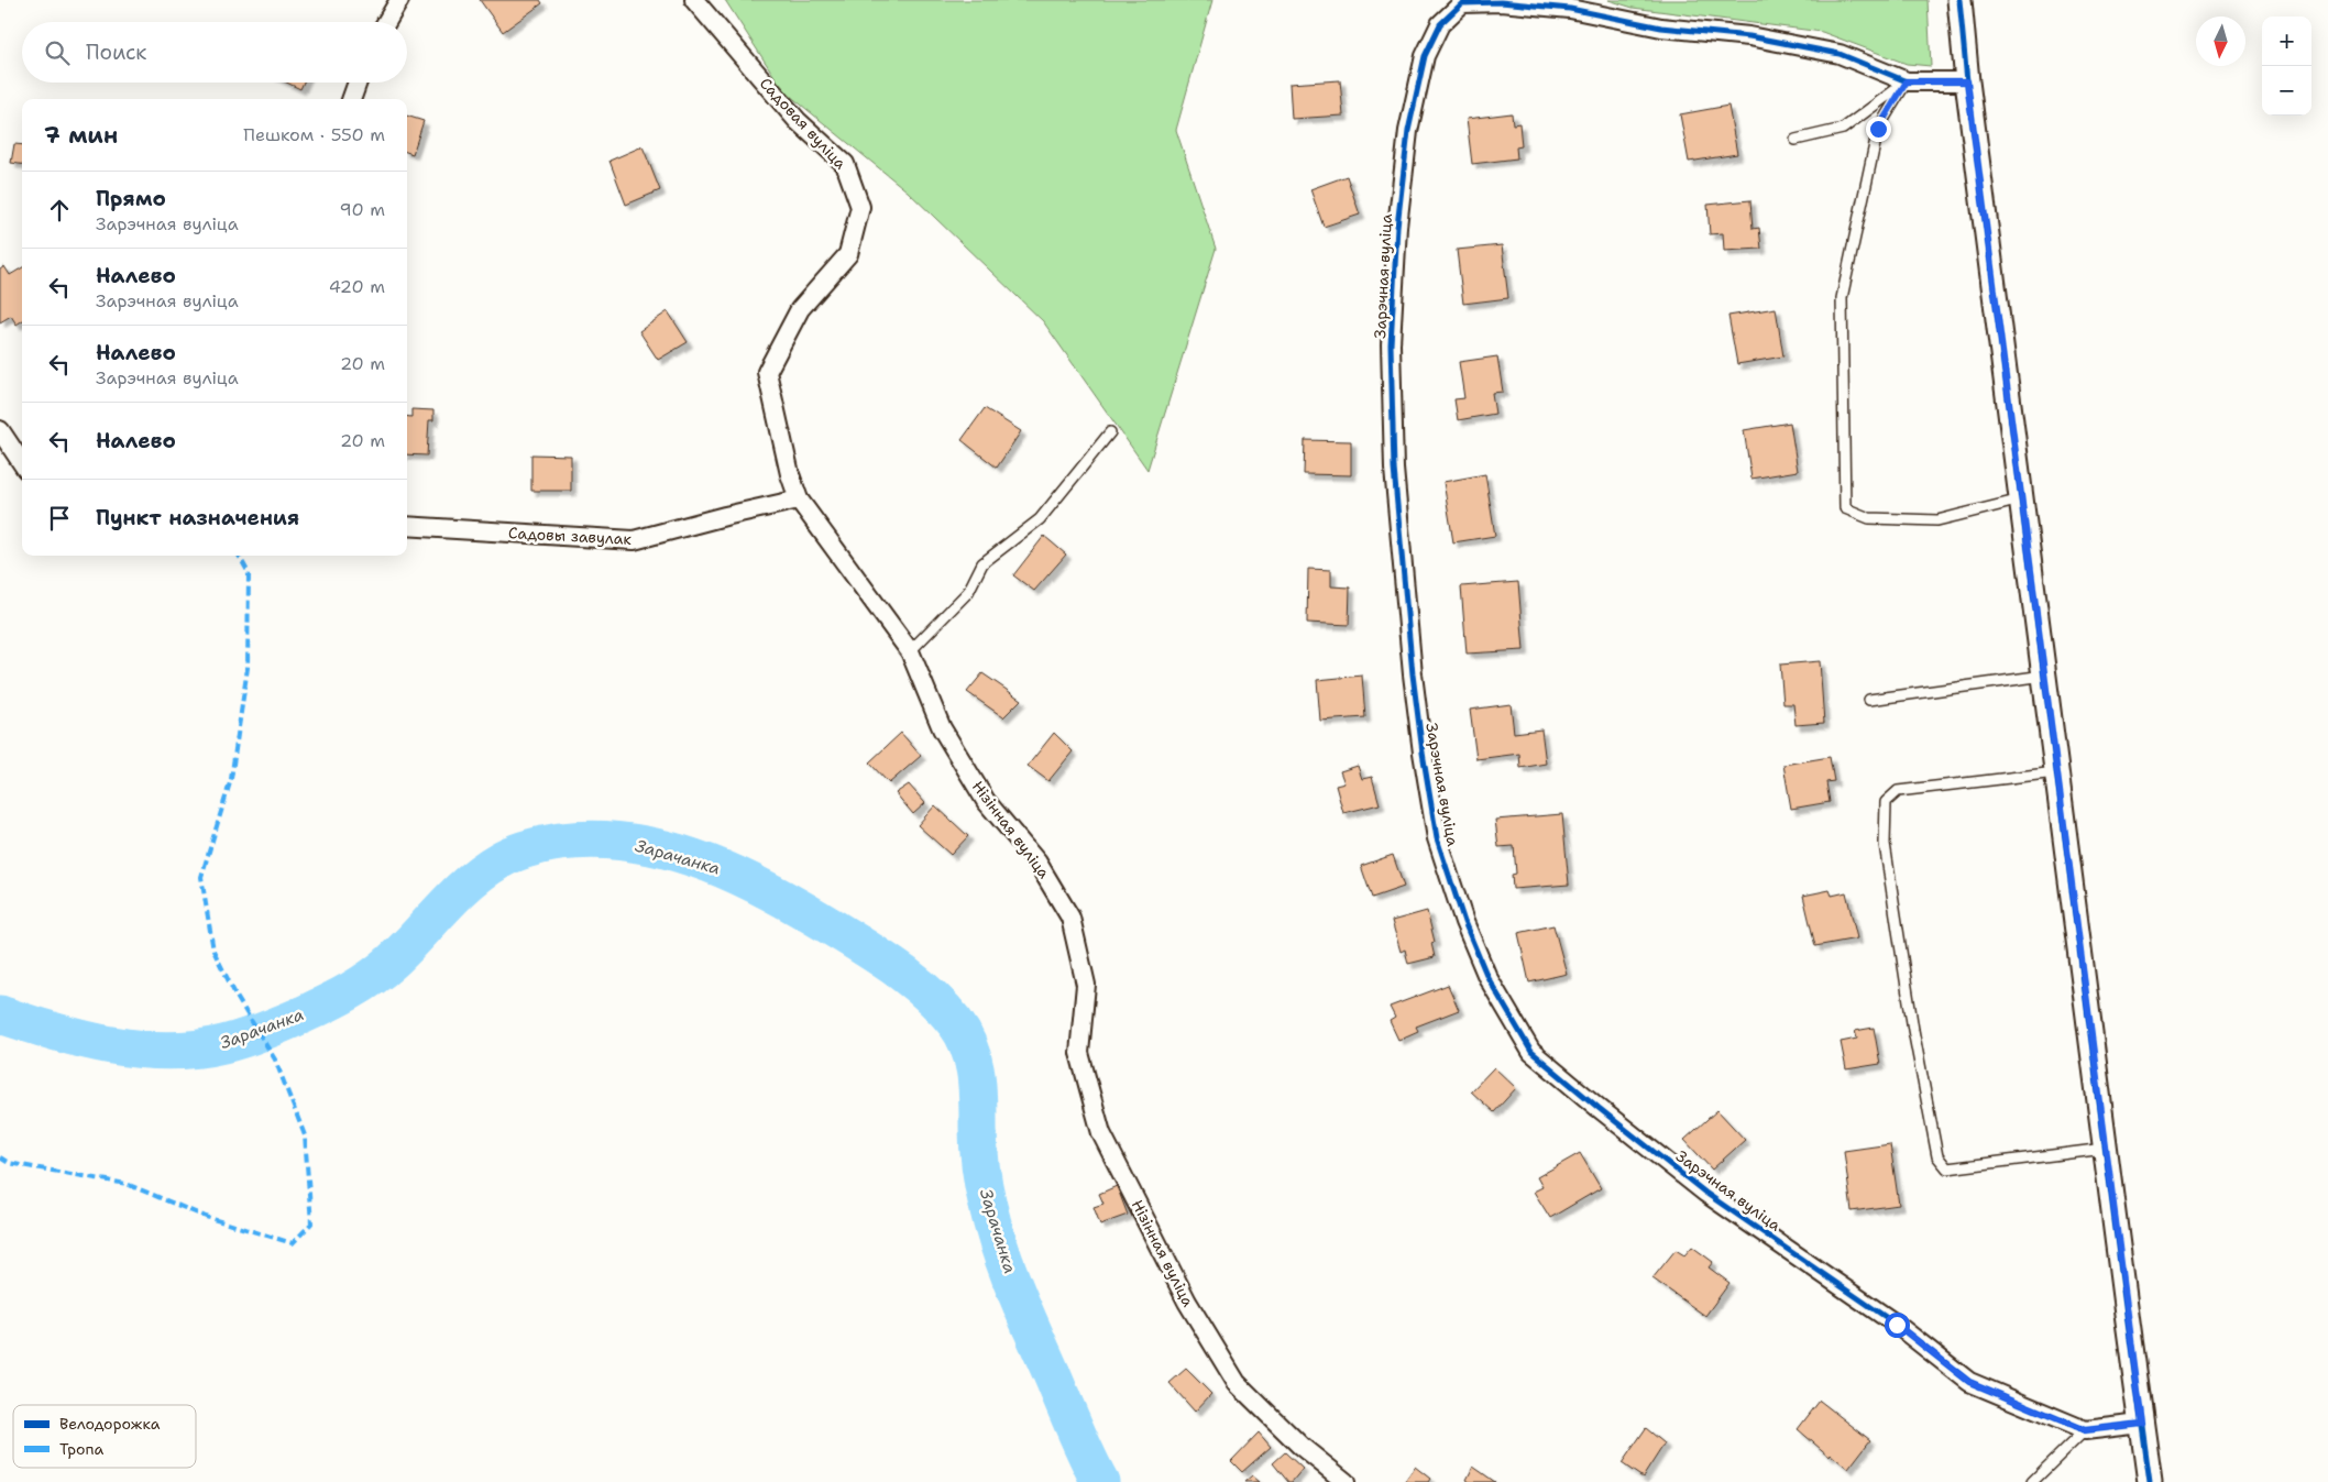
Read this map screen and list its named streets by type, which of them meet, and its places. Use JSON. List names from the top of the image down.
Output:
{
  "streets": {
    "street": [
      "Садовая вуліца",
      "Зарэчная вуліца",
      "Садовы завулак",
      "Нізінная вуліца"
    ]
  },
  "crossings": [
    ["Садовая вуліца", "Садовы завулак"],
    ["Садовая вуліца", "Нізінная вуліца"],
    ["Садовы завулак", "Нізінная вуліца"]
  ],
  "water": ["Зарачанка"],
  "legend": ["Велодорожка", "Тропа"],
  "north": "bottom",
  "page": {
    "map_buttons": ["+", "−"],
    "search": "Поиск",
    "heading": ["7 мин", "Пешком · 550 m"],
    "list": [
      ["Прямо", "Зарэчная вуліца", "90 m"],
      ["Налево", "Зарэчная вуліца", "420 m"],
      ["Налево", "Зарэчная вуліца", "20 m"],
      ["Налево", "20 m"],
      "Пункт назначения"
    ]
  }
}
